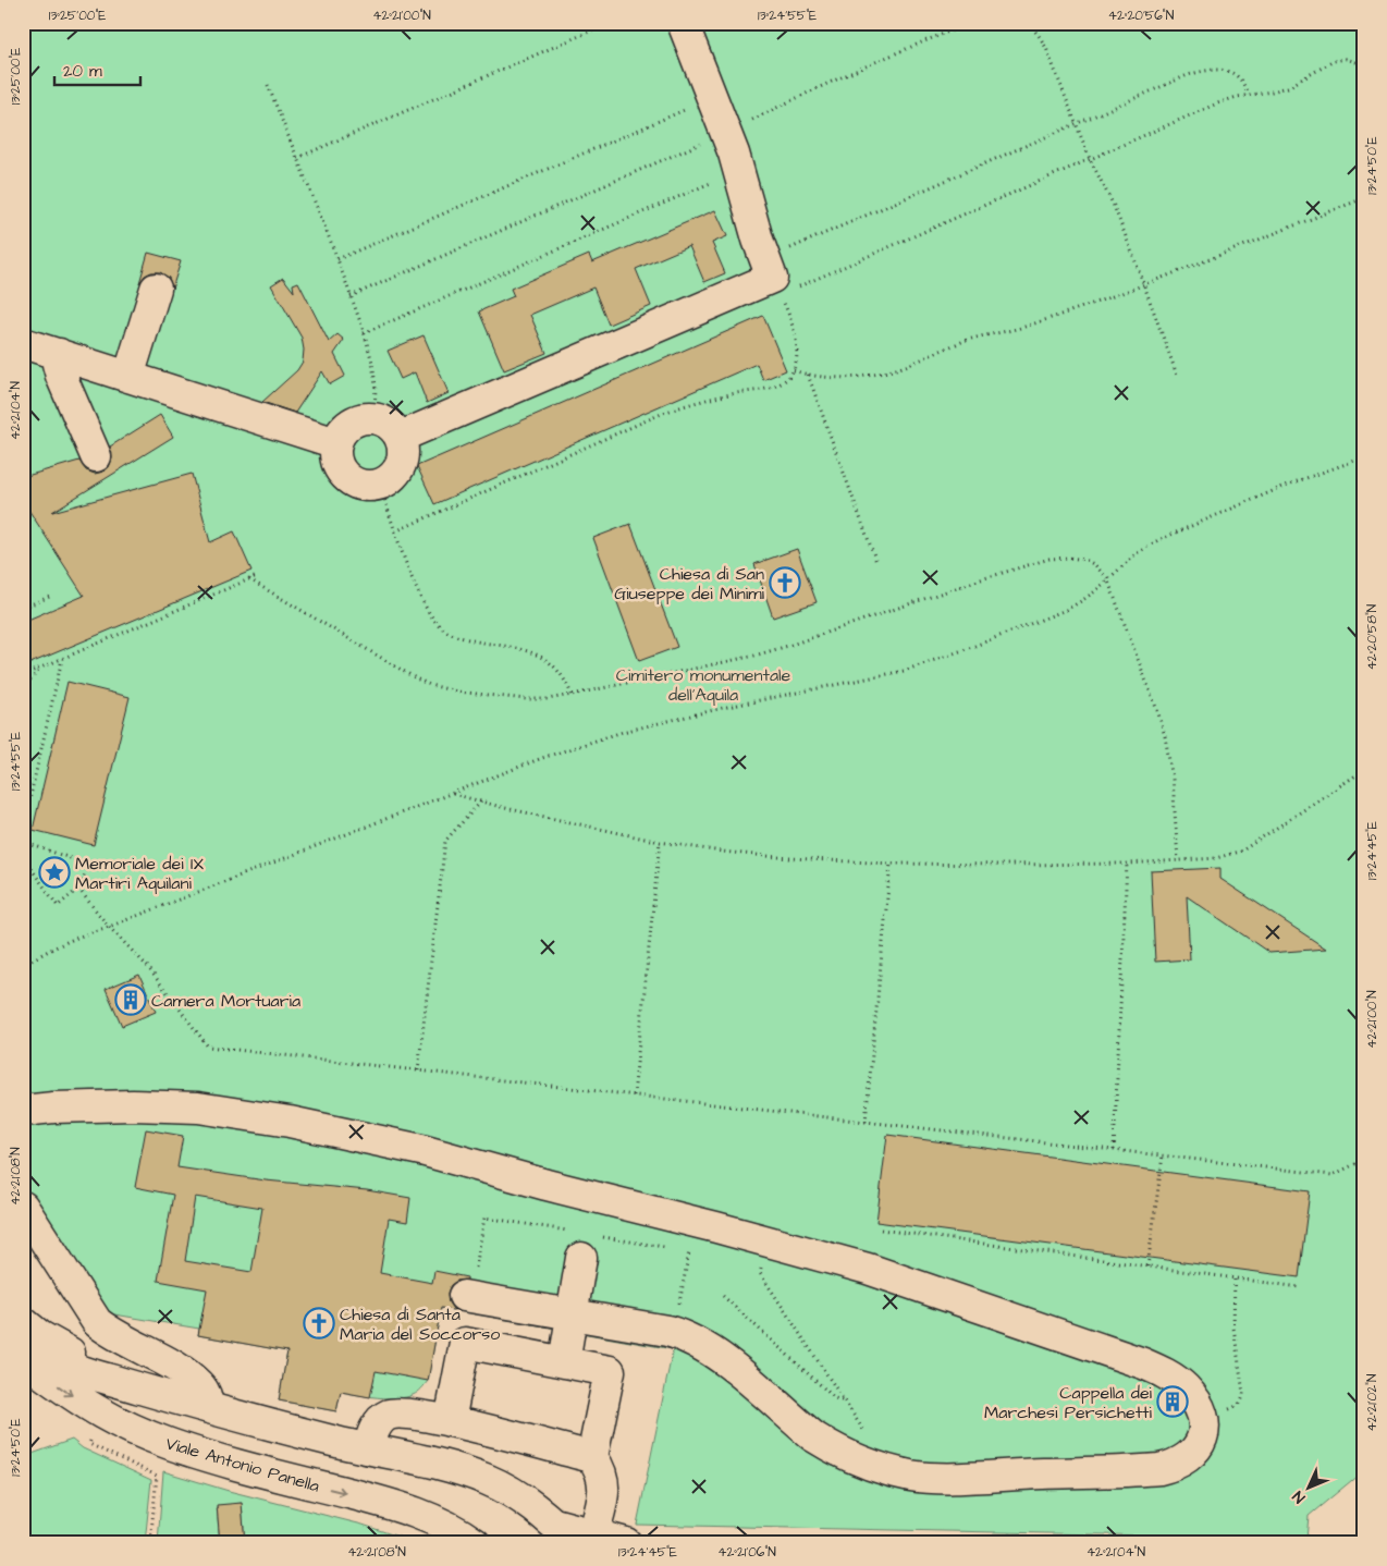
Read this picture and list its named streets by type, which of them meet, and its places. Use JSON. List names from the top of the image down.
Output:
{
  "streets": {
    "street": ["Viale Antonio Panella"]
  },
  "parks": ["Cimitero monumentale dell'Aquila"],
  "places": {
    "church": ["Chiesa di San Giuseppe dei Minimi", "Chiesa di Santa Maria del Soccorso"],
    "place": ["Memoriale dei IX Martiri Aquilani"],
    "building": ["Camera Mortuaria", "Cappella dei Marchesi Persichetti"]
  },
  "scale_bar": "20 m",
  "north": "bottom left",
  "coordinates": [
    "13°25'00\"E",
    "42°21'00\"N",
    "13°24'55\"E",
    "42°20'56\"N",
    "13°24'50\"E",
    "42°21'04\"N",
    "42°20'58\"N",
    "13°24'45\"E",
    "42°21'08\"N",
    "42°21'02\"N",
    "42°21'06\"N"
  ]
}
